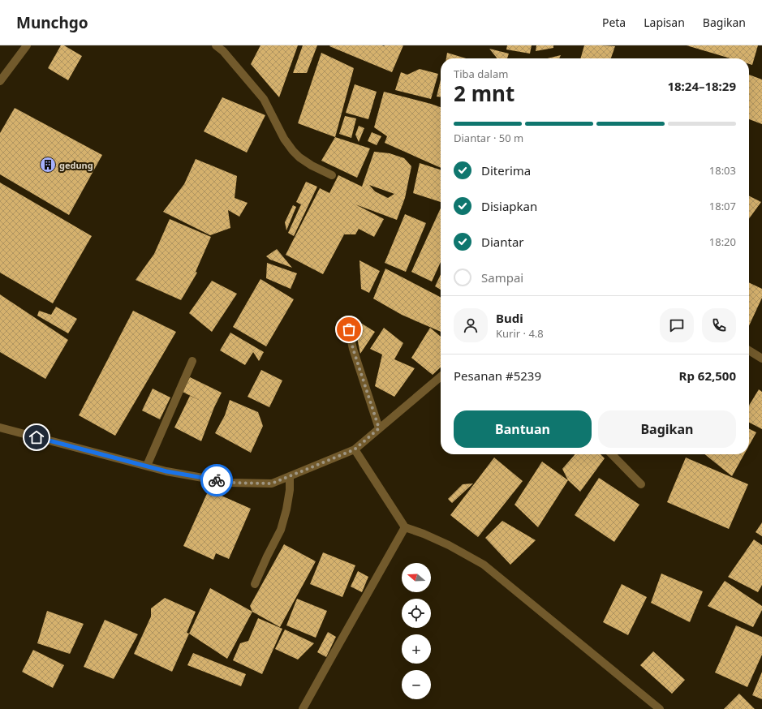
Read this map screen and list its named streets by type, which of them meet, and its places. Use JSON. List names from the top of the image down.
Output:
{
  "places": {
    "building": ["gedung"]
  },
  "north": "left",
  "page": {
    "header": "Munchgo",
    "nav": ["Peta", "Lapisan", "Bagikan"],
    "heading": ["2 mnt", "Tiba dalam", "18:24–18:29"],
    "panel": [
      "Budi",
      "Kurir · 4.8",
      "Pesanan #5239",
      "Rp 62,500"
    ],
    "bar": "Diantar · 50 m",
    "list": [
      ["Diterima", "18:03"],
      ["Disiapkan", "18:07"],
      ["Diantar", "18:20"],
      "Sampai"
    ],
    "buttons": ["Bantuan", "Bagikan"],
    "map_buttons": ["+", "−"]
  }
}
